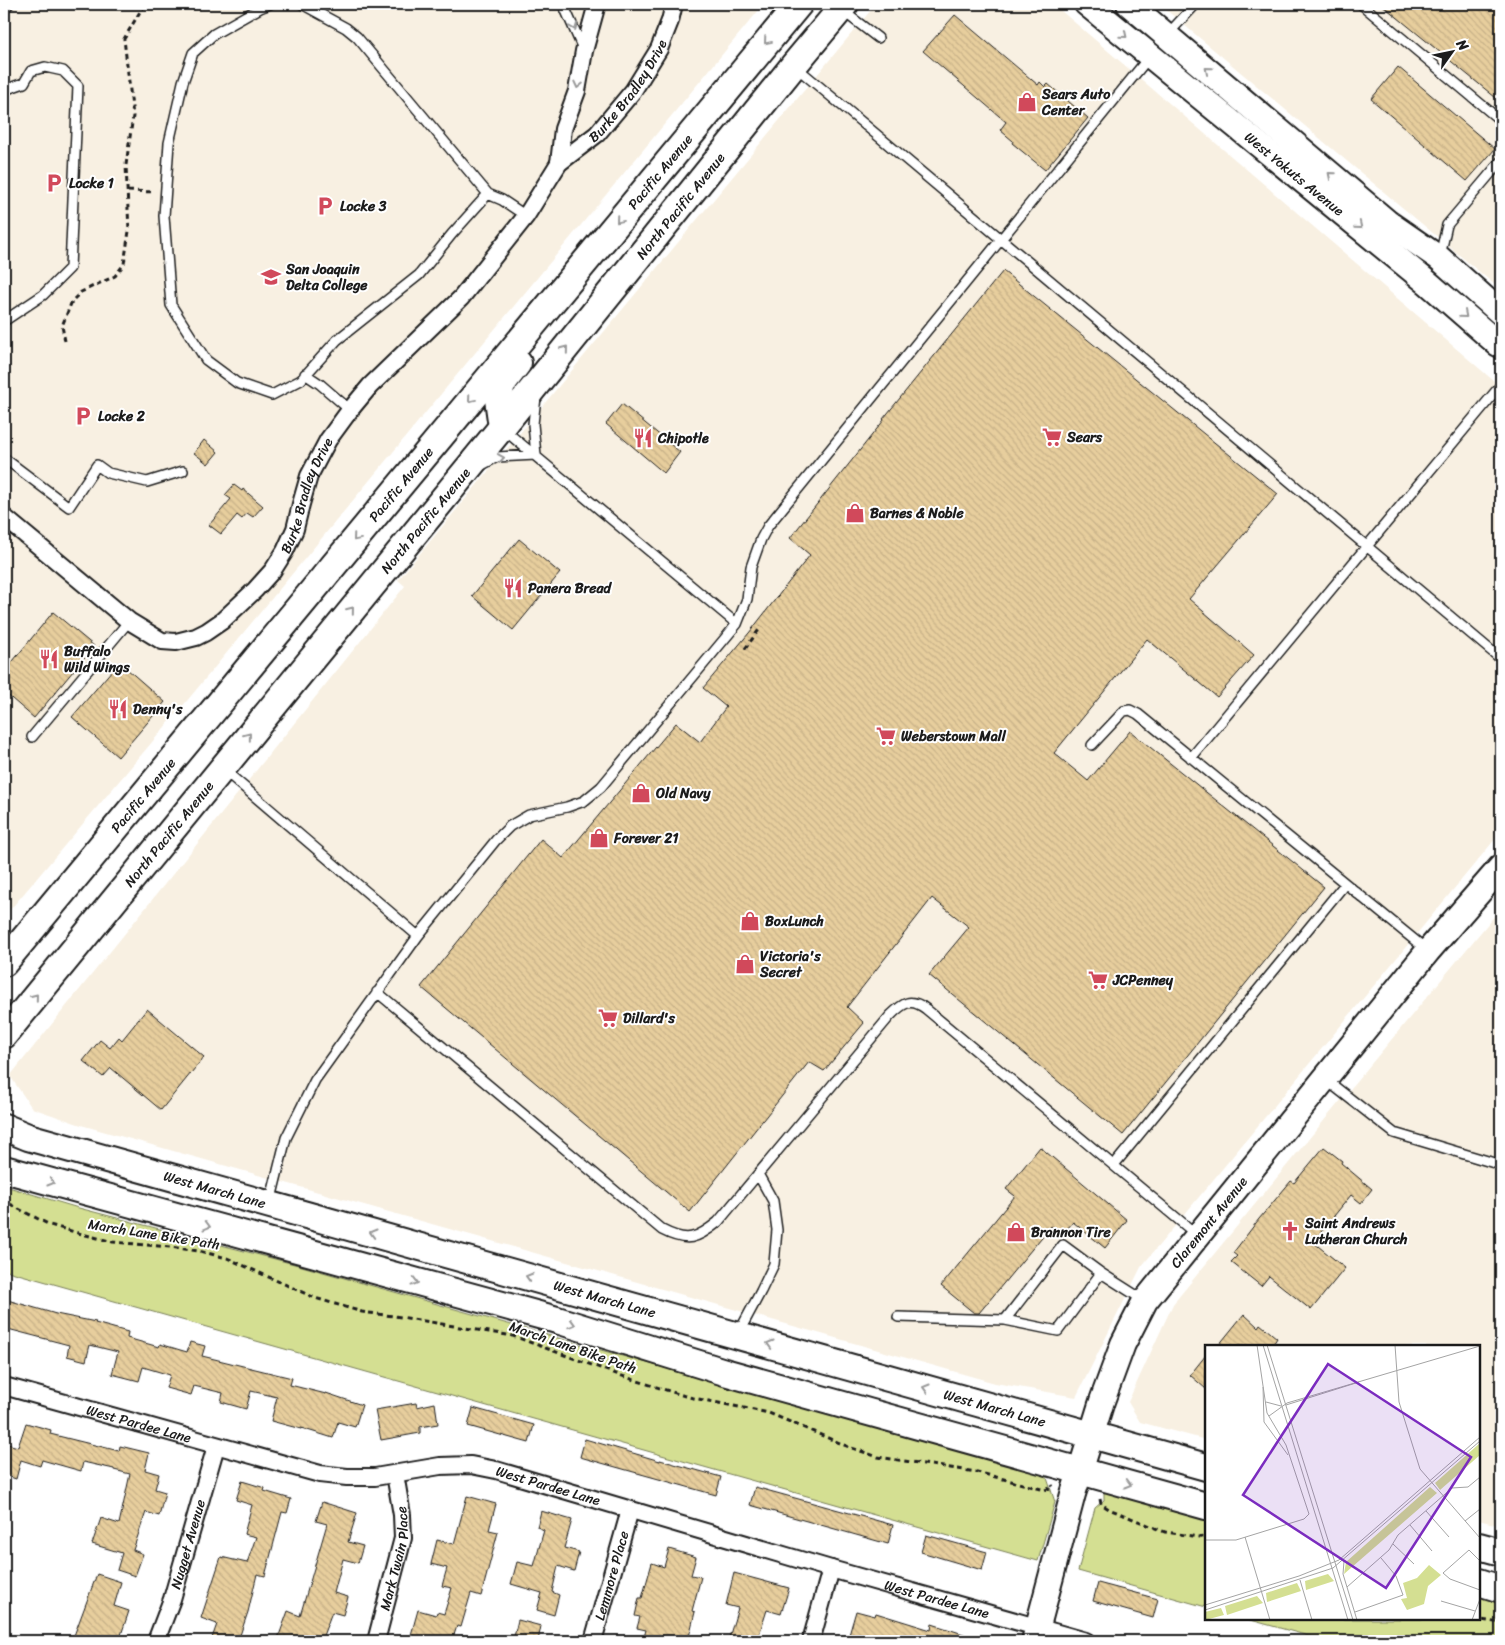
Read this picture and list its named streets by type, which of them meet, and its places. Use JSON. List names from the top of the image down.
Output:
{
  "streets": {
    "main road": ["Pacific Avenue", "North Pacific Avenue", "West March Lane"],
    "street": [
      "Burke Bradley Drive",
      "West Yokuts Avenue",
      "Claremont Avenue",
      "West Pardee Lane",
      "Nugget Avenue",
      "Mark Twain Place",
      "Lemmore Place"
    ],
    "path": ["March Lane Bike Path"]
  },
  "crossings": [
    ["West March Lane", "Claremont Avenue"],
    ["Claremont Avenue", "West Pardee Lane"],
    ["West Pardee Lane", "Nugget Avenue"],
    ["West Pardee Lane", "Mark Twain Place"],
    ["West Pardee Lane", "Lemmore Place"]
  ],
  "one_way": ["Pacific Avenue", "North Pacific Avenue"],
  "places": {
    "shop": [
      "Sears Auto Center",
      "Barnes & Noble",
      "Old Navy",
      "Forever 21",
      "BoxLunch",
      "Victoria's Secret",
      "Brannon Tire"
    ],
    "parking": ["Locke 1", "Locke 3", "Locke 2"],
    "school or university": ["San Joaquin Delta College"],
    "supermarket": [
      "Sears",
      "Weberstown Mall",
      "JCPenney",
      "Dillard's"
    ],
    "restaurant": [
      "Chipotle",
      "Panera Bread",
      "Buffalo Wild Wings",
      "Denny's"
    ],
    "church": ["Saint Andrews Lutheran Church"]
  },
  "north": "top right"
}
